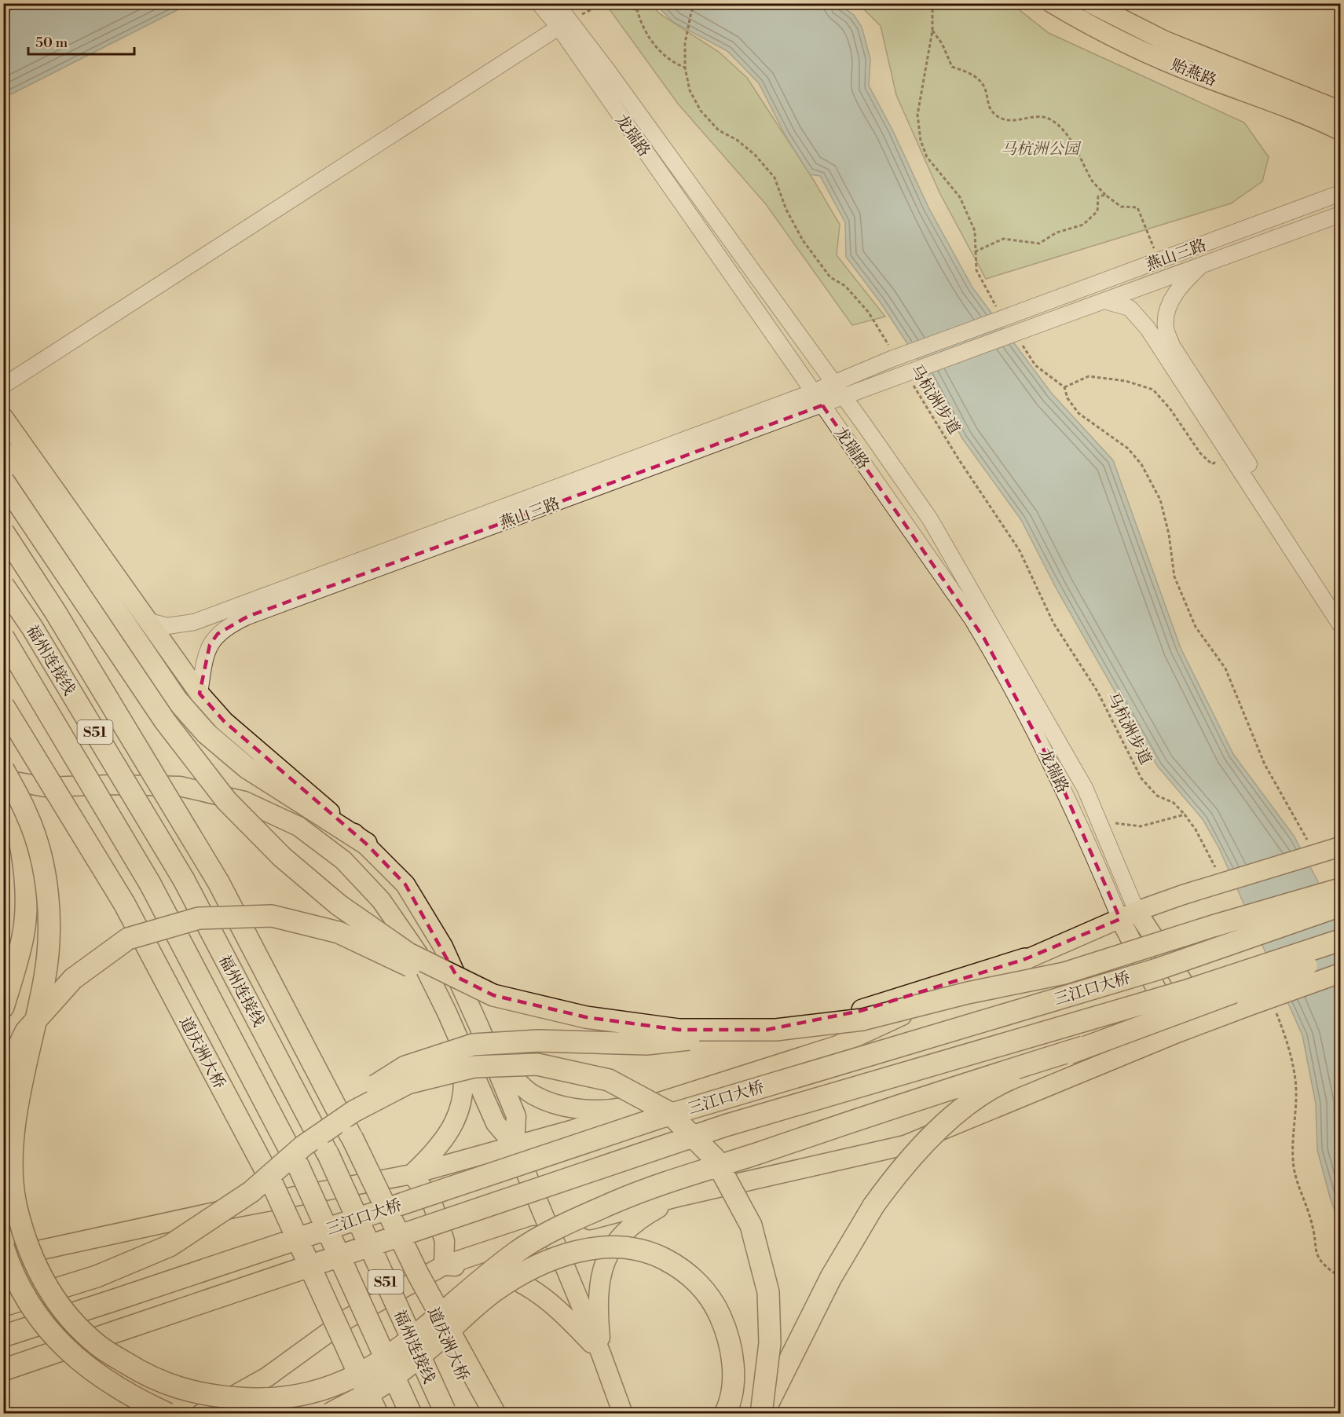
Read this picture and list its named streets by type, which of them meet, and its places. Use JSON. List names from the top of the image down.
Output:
{
  "streets": {
    "highway": [
      "福州连接线",
      "S51",
      "三江口大桥",
      "道庆洲大桥"
    ],
    "main road": ["贻燕路"],
    "street": ["龙瑞路", "燕山三路"],
    "path": ["马杭洲步道"]
  },
  "crossings": [
    ["龙瑞路", "燕山三路"],
    ["燕山三路", "马杭洲步道"]
  ],
  "parks": ["马杭洲公园"],
  "scale_bar": "50 m"
}
